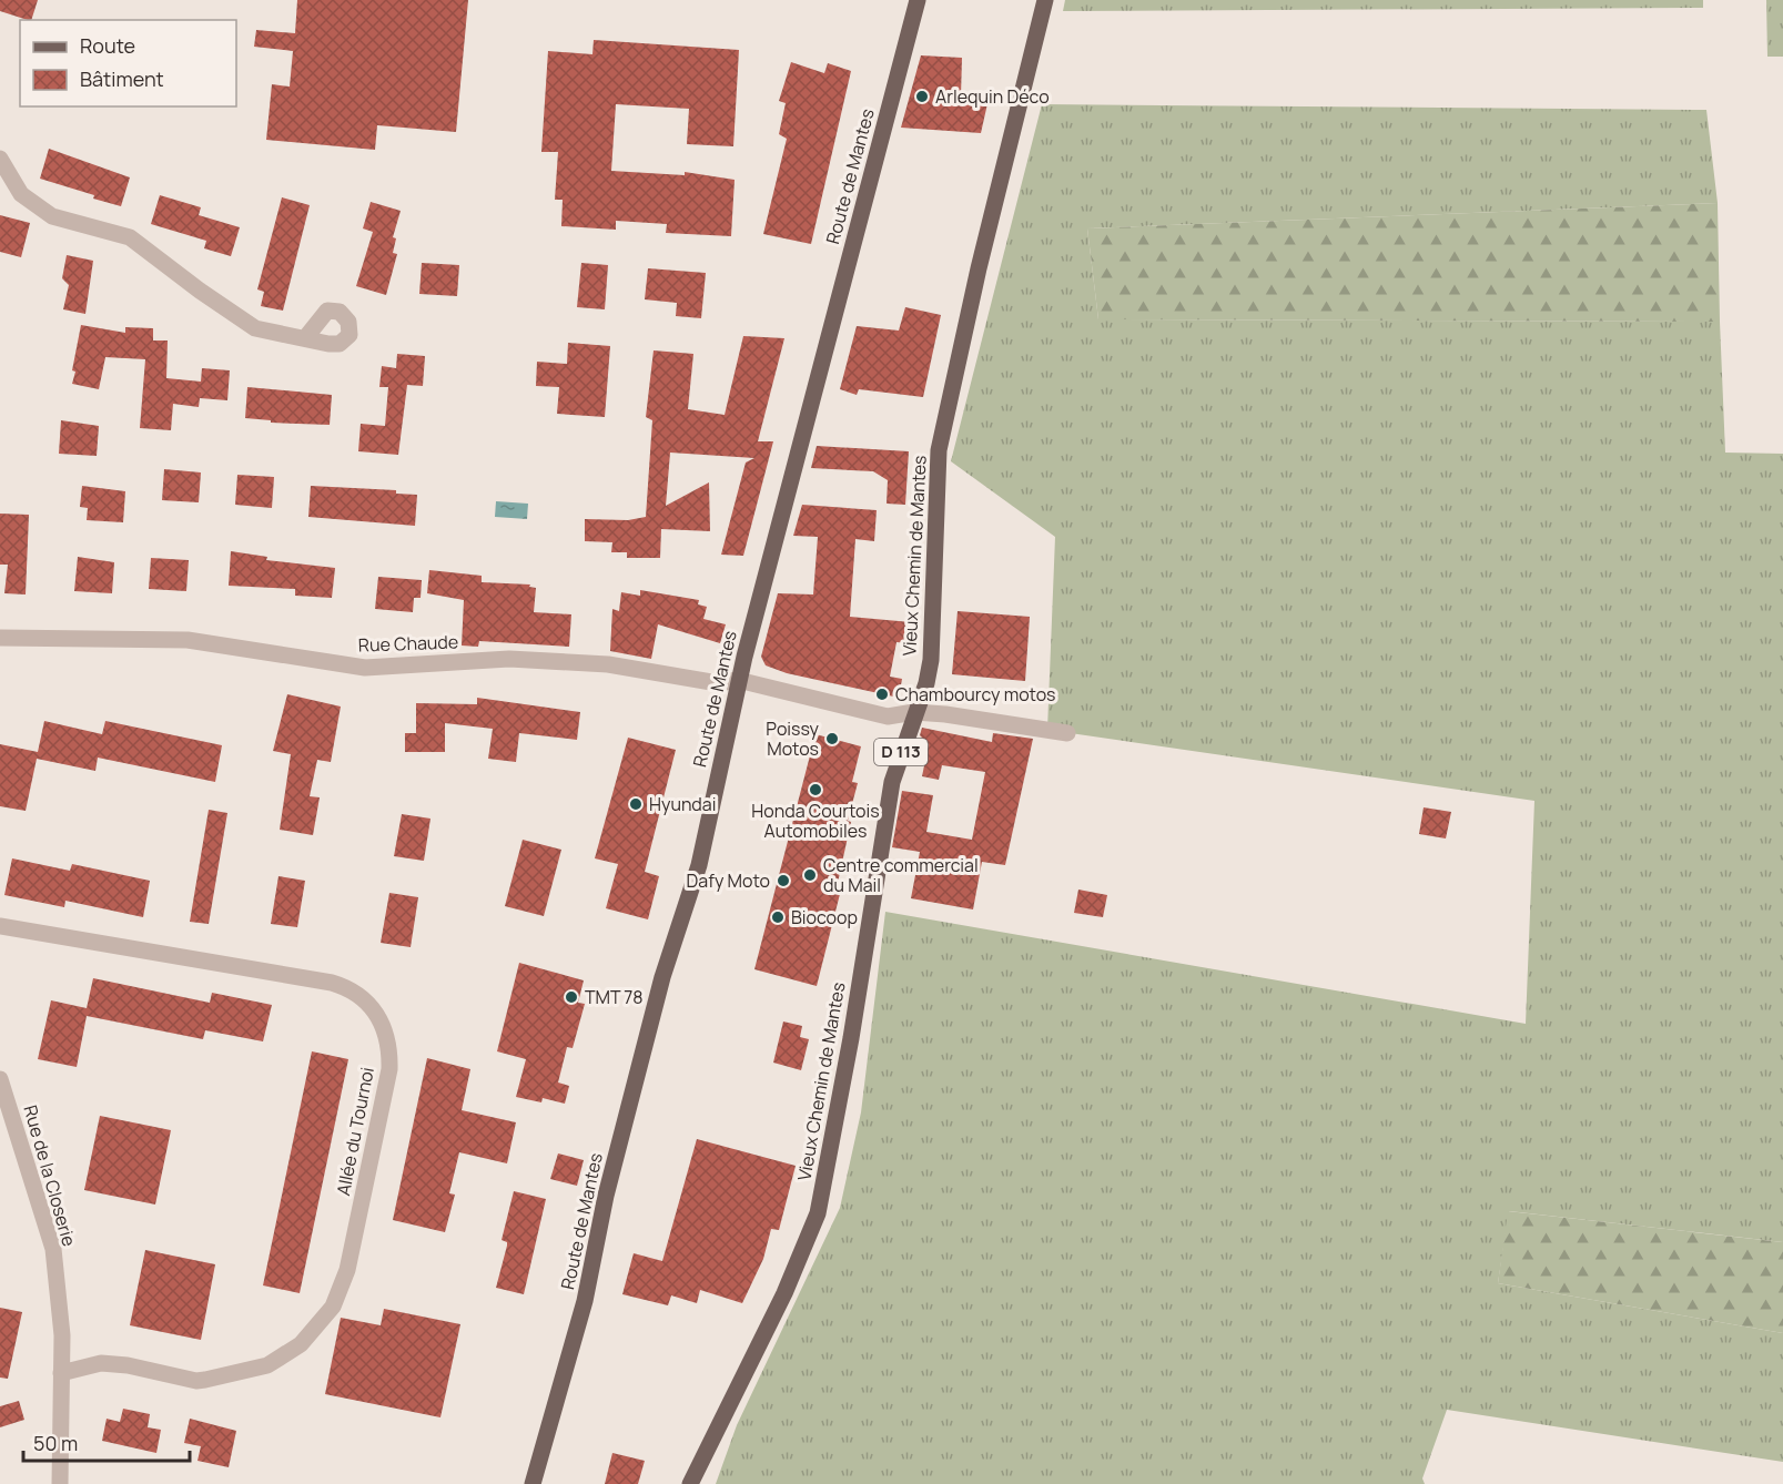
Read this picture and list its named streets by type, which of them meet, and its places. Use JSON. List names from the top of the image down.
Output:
{
  "streets": {
    "main road": ["Route de Mantes", "Vieux Chemin de Mantes", "D 113"],
    "street": ["Rue Chaude", "Allée du Tournoi", "Rue de la Closerie"]
  },
  "crossings": [
    ["Route de Mantes", "Rue Chaude"],
    ["Vieux Chemin de Mantes", "Rue Chaude"],
    ["Allée du Tournoi", "Rue de la Closerie"]
  ],
  "places": [
    "Arlequin Déco",
    "Chambourcy motos",
    "Poissy Motos",
    "Honda Courtois Automobiles",
    "Hyundai",
    "Centre commercial du Mail",
    "Dafy Moto",
    "Biocoop",
    "TMT 78"
  ],
  "legend": ["Route", "Bâtiment"],
  "scale_bar": "50 m"
}
